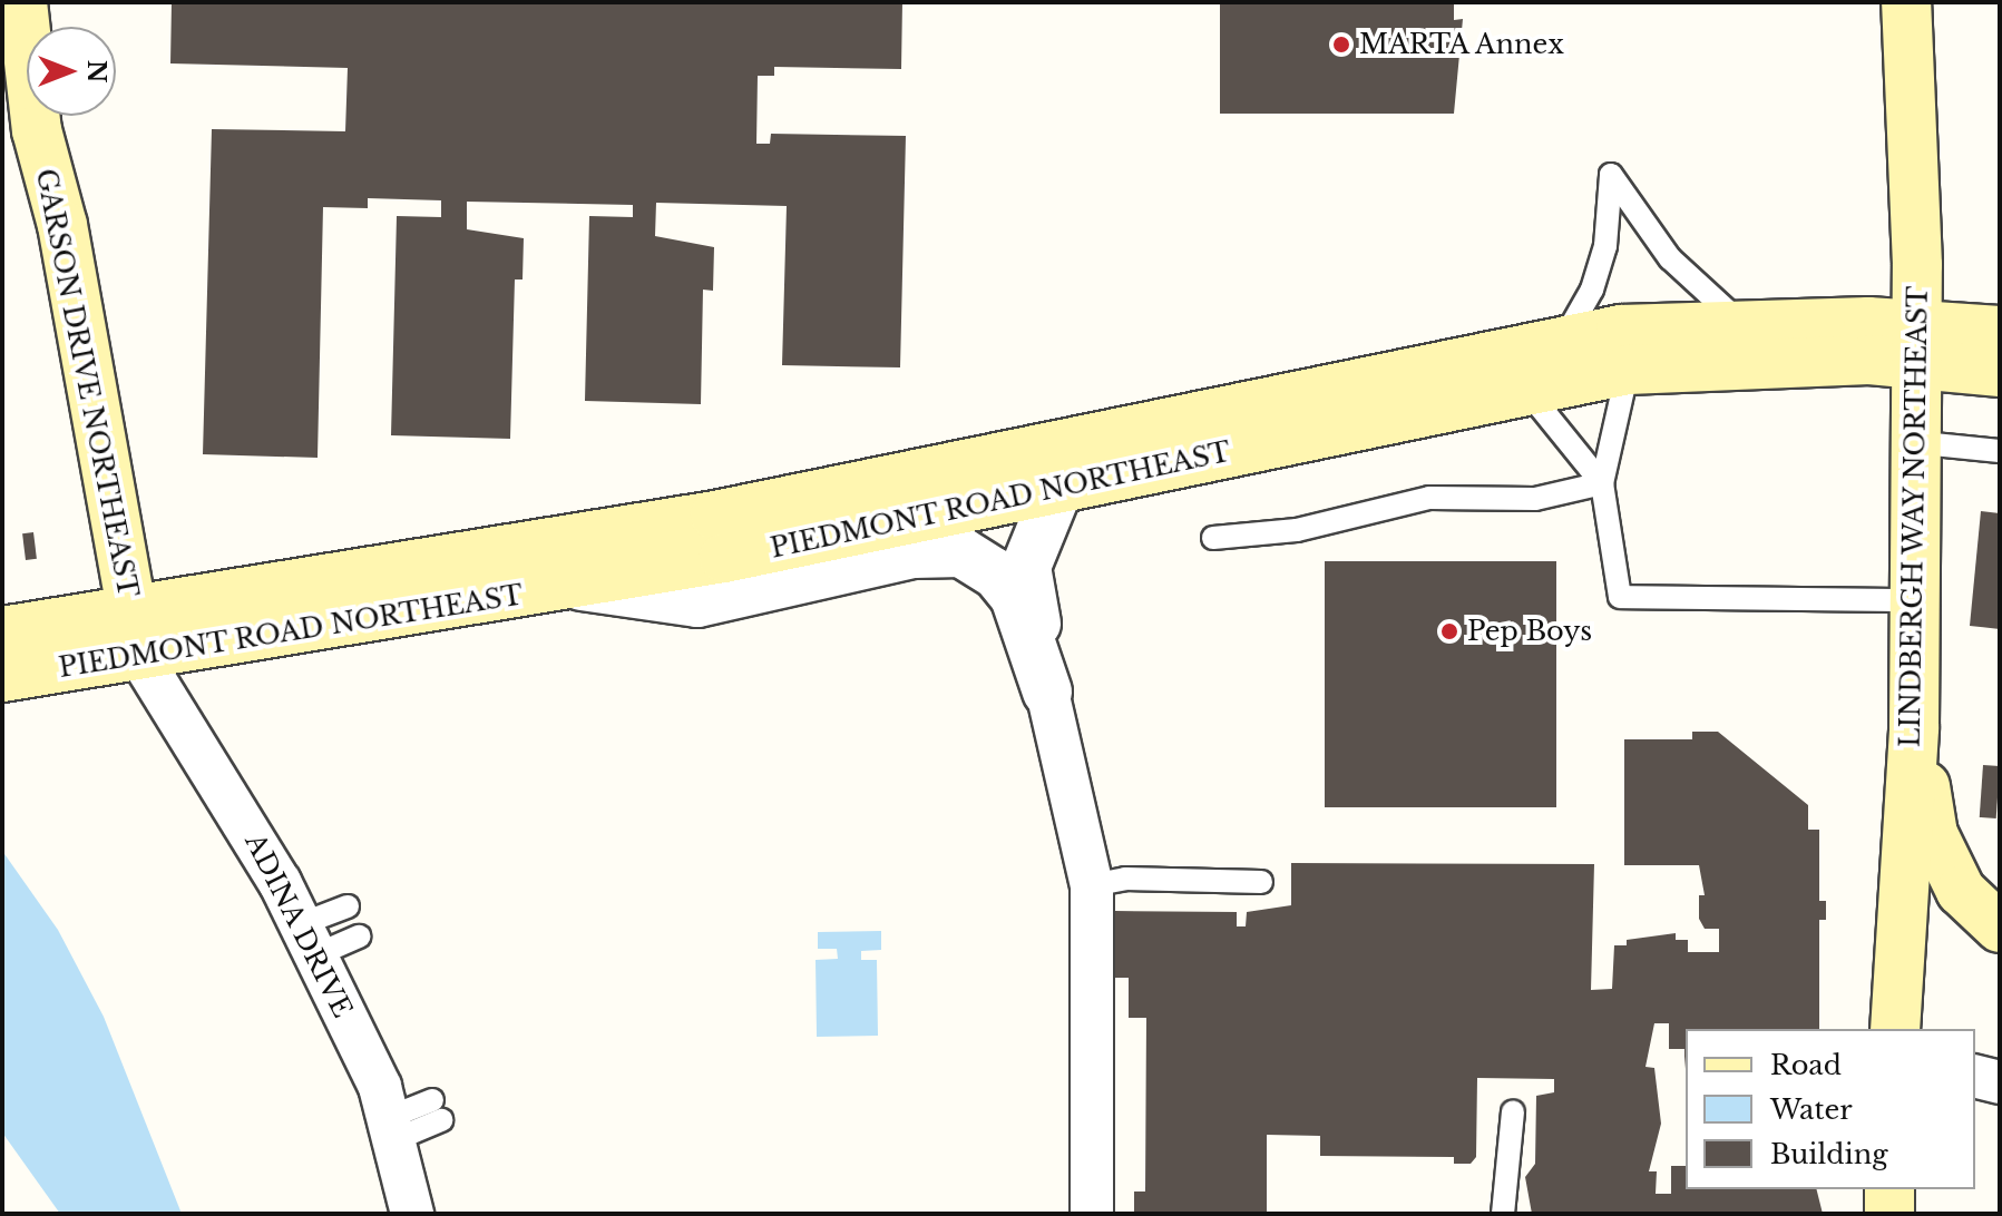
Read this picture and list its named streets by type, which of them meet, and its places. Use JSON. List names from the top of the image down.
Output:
{
  "streets": {
    "main road": ["GARSON DRIVE NORTHEAST", "PIEDMONT ROAD NORTHEAST", "LINDBERGH WAY NORTHEAST"],
    "street": ["ADINA DRIVE"]
  },
  "crossings": [
    ["GARSON DRIVE NORTHEAST", "PIEDMONT ROAD NORTHEAST"],
    ["GARSON DRIVE NORTHEAST", "ADINA DRIVE"],
    ["PIEDMONT ROAD NORTHEAST", "LINDBERGH WAY NORTHEAST"],
    ["PIEDMONT ROAD NORTHEAST", "ADINA DRIVE"]
  ],
  "places": ["MARTA Annex", "Pep Boys"],
  "legend": ["Road", "Water", "Building"],
  "north": "right"
}
